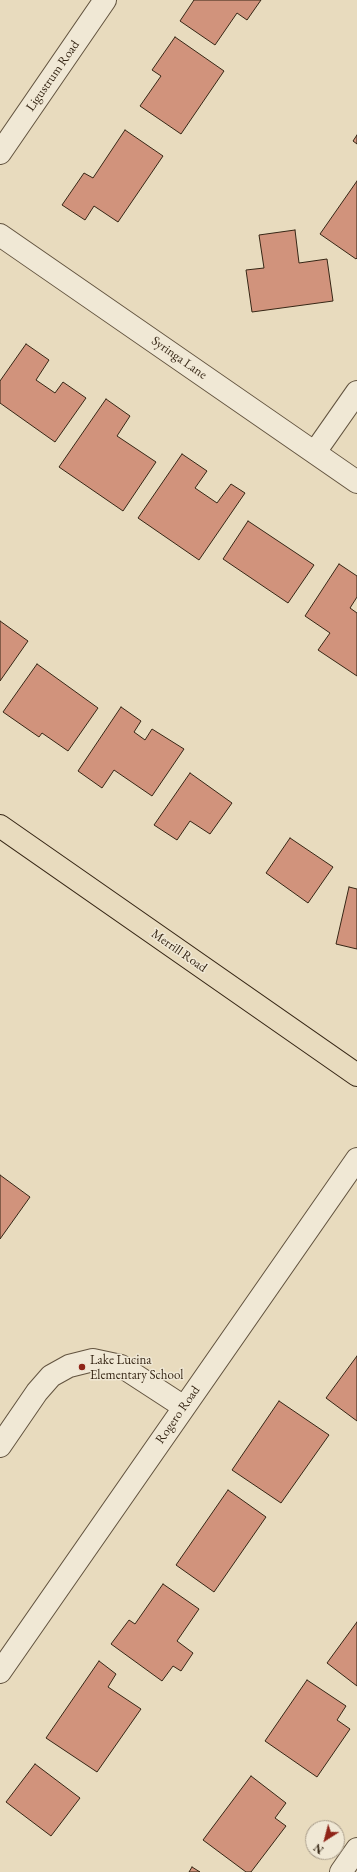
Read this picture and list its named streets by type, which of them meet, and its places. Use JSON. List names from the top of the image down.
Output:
{
  "streets": {
    "main road": ["Merrill Road"],
    "street": ["Ligustrum Road", "Syringa Lane", "Rogero Road"]
  },
  "places": ["Lake Lucina Elementary School"],
  "north": "bottom left"
}
